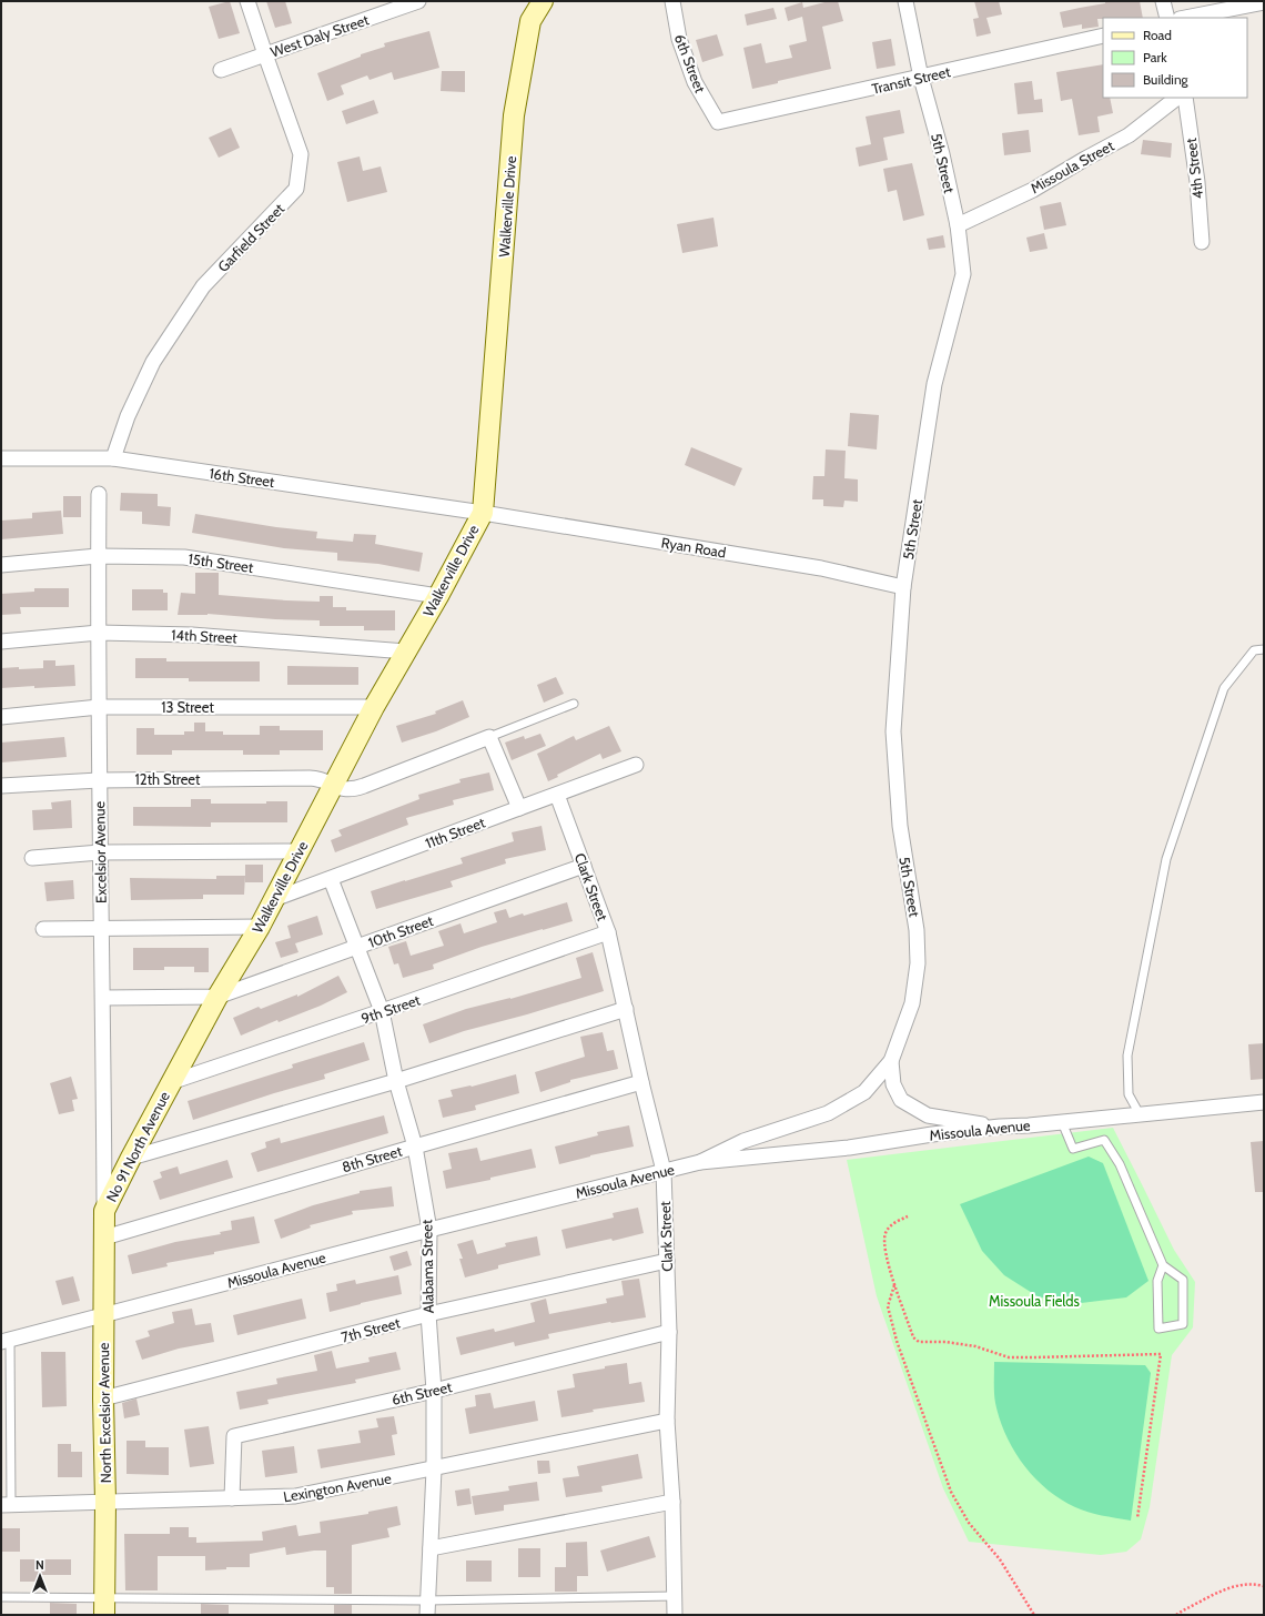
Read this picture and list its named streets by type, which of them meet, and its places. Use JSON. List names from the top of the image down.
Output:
{
  "streets": {
    "street": [
      "West Daly Street",
      "6th Street",
      "Transit Street",
      "5th Street",
      "Missoula Street",
      "4th Street",
      "Walkerville Drive",
      "Garfield Street",
      "16th Street",
      "Ryan Road",
      "15th Street",
      "14th Street",
      "13 Street",
      "12th Street",
      "11th Street",
      "Excelsior Avenue",
      "Clark Street",
      "10th Street",
      "9th Street",
      "Missoula Avenue",
      "No 91 North Avenue",
      "8th Street",
      "Alabama Street",
      "7th Street",
      "North Excelsior Avenue",
      "Lexington Avenue"
    ]
  },
  "crossings": [
    ["West Daly Street", "Garfield Street"],
    ["6th Street", "Transit Street"],
    ["6th Street", "Clark Street"],
    ["6th Street", "Alabama Street"],
    ["6th Street", "Lexington Avenue"],
    ["Transit Street", "5th Street"],
    ["5th Street", "Missoula Street"],
    ["5th Street", "Ryan Road"],
    ["5th Street", "Missoula Avenue"],
    ["Walkerville Drive", "16th Street"],
    ["Walkerville Drive", "Ryan Road"],
    ["Walkerville Drive", "15th Street"],
    ["Walkerville Drive", "14th Street"],
    ["Walkerville Drive", "13 Street"],
    ["Walkerville Drive", "12th Street"],
    ["Walkerville Drive", "11th Street"],
    ["Walkerville Drive", "10th Street"],
    ["Walkerville Drive", "9th Street"],
    ["Walkerville Drive", "No 91 North Avenue"],
    ["Garfield Street", "16th Street"],
    ["16th Street", "Ryan Road"],
    ["15th Street", "Excelsior Avenue"],
    ["14th Street", "Excelsior Avenue"],
    ["13 Street", "Excelsior Avenue"],
    ["12th Street", "Excelsior Avenue"],
    ["11th Street", "Clark Street"],
    ["11th Street", "Alabama Street"],
    ["Excelsior Avenue", "10th Street"],
    ["Excelsior Avenue", "No 91 North Avenue"],
    ["Excelsior Avenue", "North Excelsior Avenue"],
    ["Clark Street", "10th Street"],
    ["Clark Street", "9th Street"],
    ["Clark Street", "Missoula Avenue"],
    ["Clark Street", "8th Street"],
    ["Clark Street", "7th Street"],
    ["Clark Street", "Lexington Avenue"],
    ["10th Street", "Alabama Street"],
    ["9th Street", "No 91 North Avenue"],
    ["9th Street", "Alabama Street"],
    ["Missoula Avenue", "Alabama Street"],
    ["Missoula Avenue", "North Excelsior Avenue"],
    ["No 91 North Avenue", "North Excelsior Avenue"],
    ["8th Street", "Alabama Street"],
    ["8th Street", "North Excelsior Avenue"],
    ["Alabama Street", "7th Street"],
    ["Alabama Street", "Lexington Avenue"],
    ["7th Street", "North Excelsior Avenue"],
    ["North Excelsior Avenue", "Lexington Avenue"]
  ],
  "parks": ["Missoula Fields"],
  "legend": ["Road", "Park", "Building"],
  "north": "top"
}
